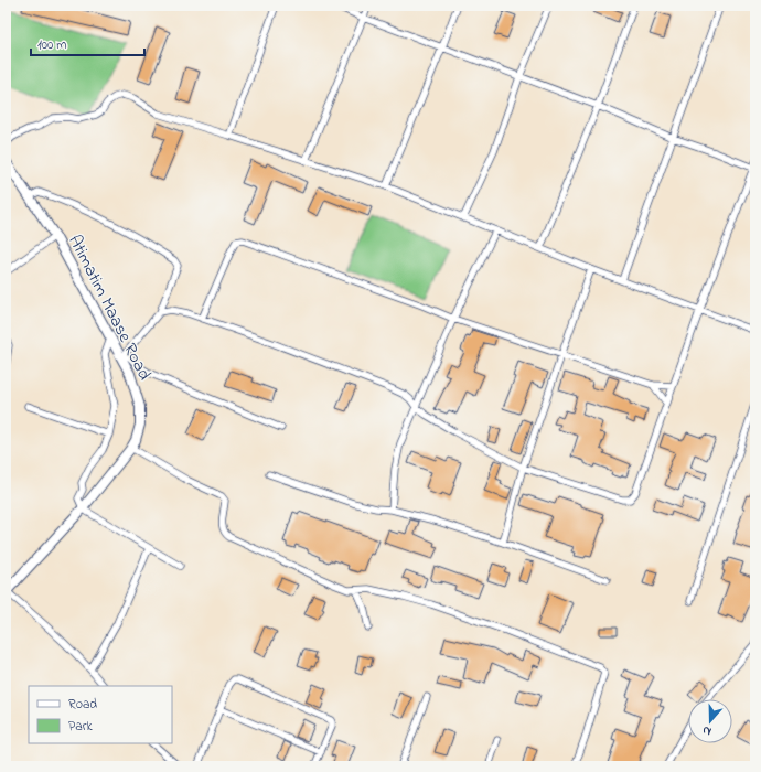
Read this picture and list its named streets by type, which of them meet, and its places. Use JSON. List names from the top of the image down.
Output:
{
  "streets": {
    "main road": ["Atimatim Maase Road"]
  },
  "legend": ["Road", "Park"],
  "scale_bar": "100 m",
  "north": "bottom"
}
